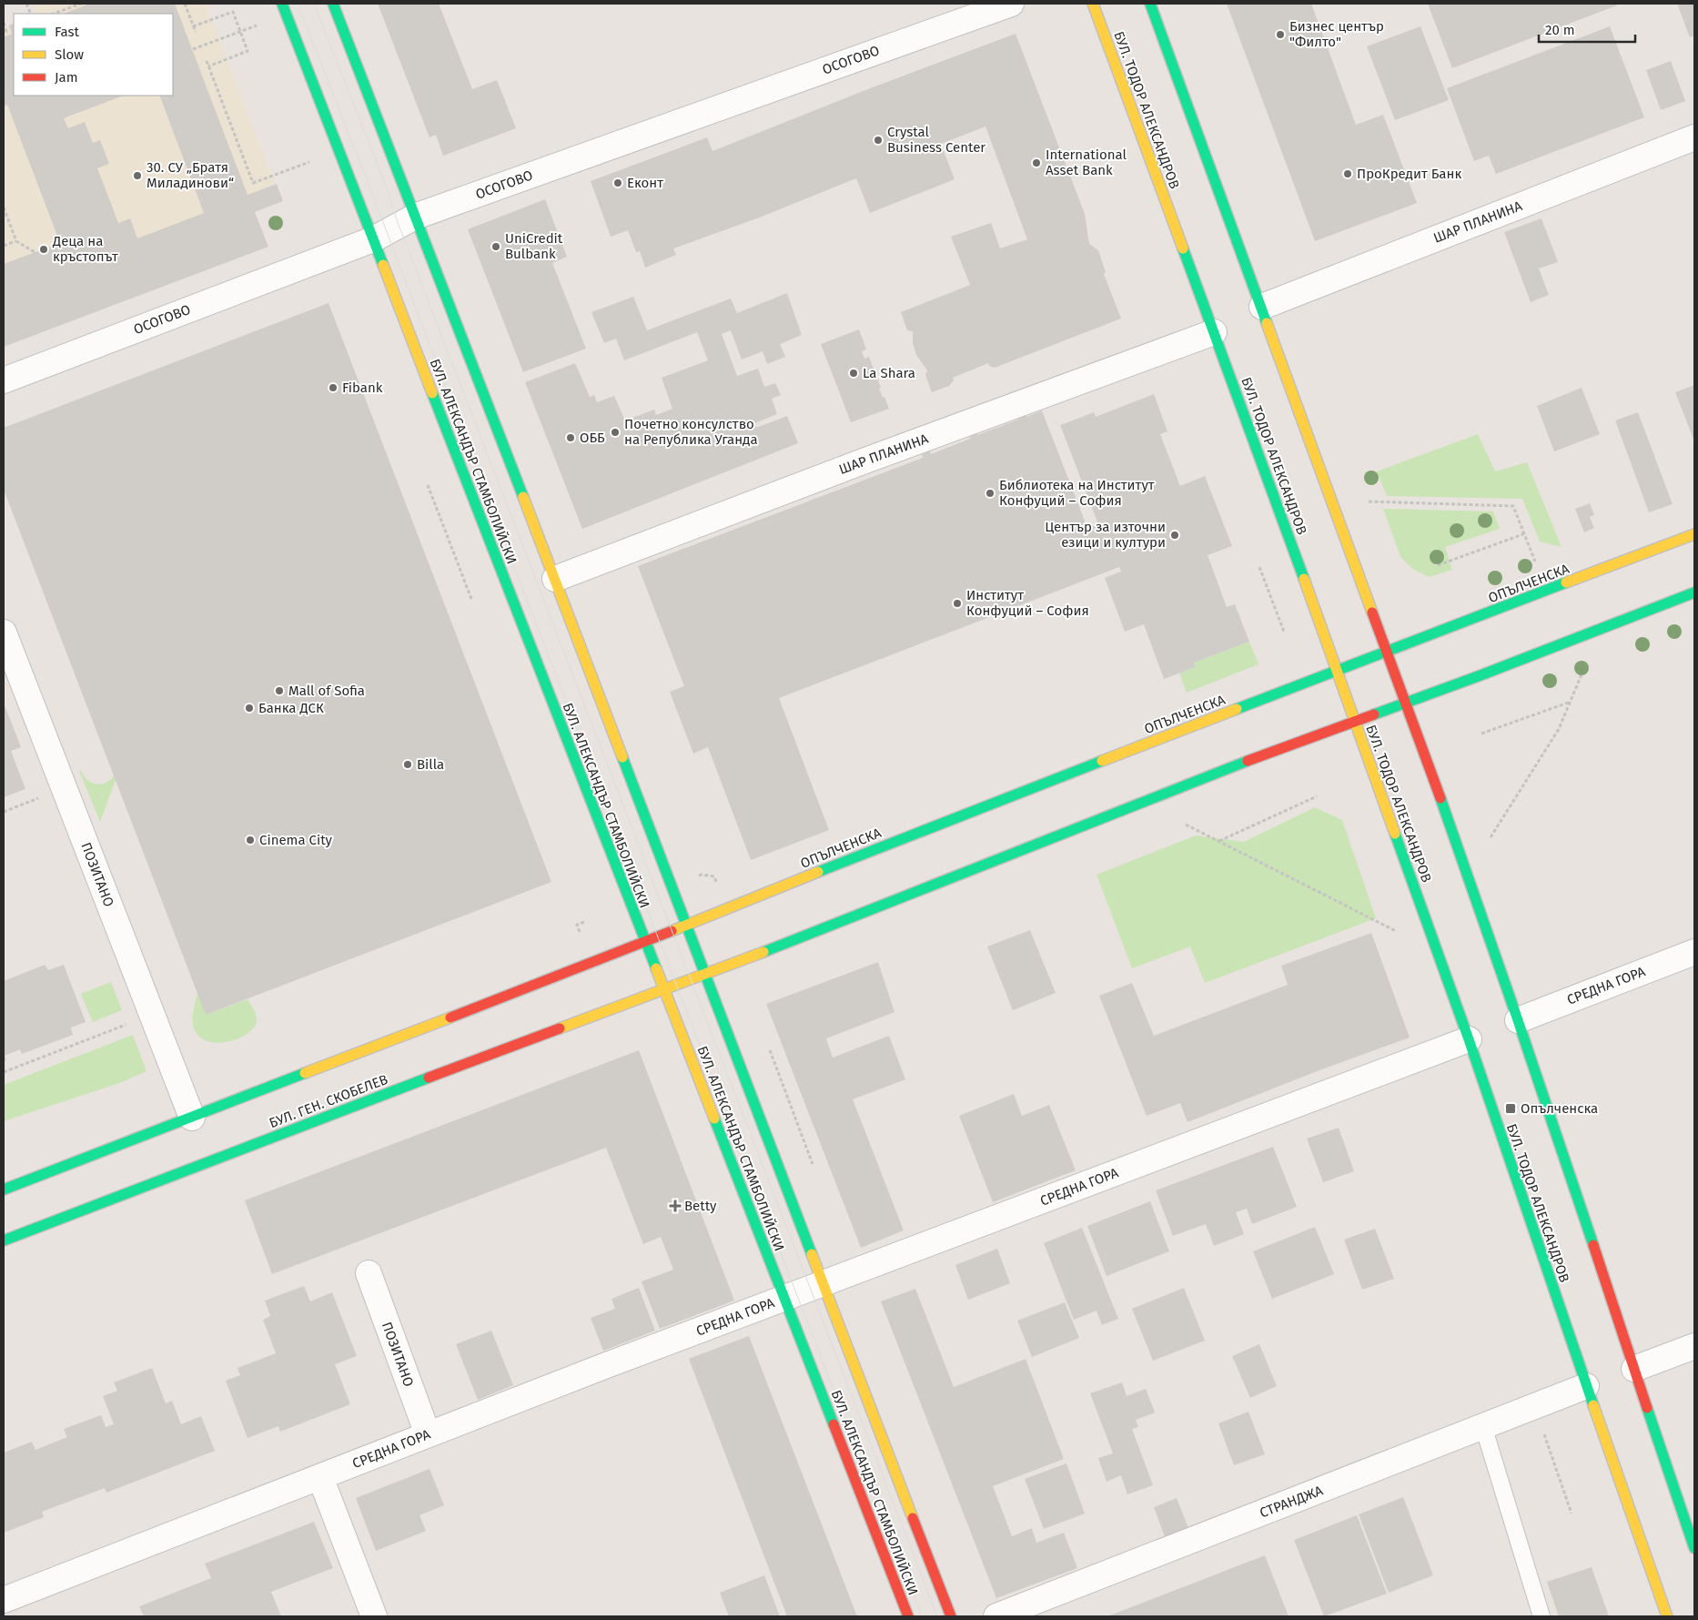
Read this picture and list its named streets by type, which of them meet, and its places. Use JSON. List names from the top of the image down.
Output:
{
  "streets": {
    "main road": [
      "БУЛ. ТОДОР АЛЕКСАНДРОВ",
      "БУЛ. АЛЕКСАНДЪР СТАМБОЛИЙСКИ",
      "ОПЪЛЧЕНСКА",
      "БУЛ. ГЕН. СКОБЕЛЕВ"
    ],
    "street": [
      "ОСОГОВО",
      "ШАР ПЛАНИНА",
      "ПОЗИТАНО",
      "СРЕДНА ГОРА",
      "СТРАНДЖА"
    ]
  },
  "crossings": [
    ["ОСОГОВО", "БУЛ. АЛЕКСАНДЪР СТАМБОЛИЙСКИ"],
    ["БУЛ. ТОДОР АЛЕКСАНДРОВ", "ШАР ПЛАНИНА"],
    ["БУЛ. ТОДОР АЛЕКСАНДРОВ", "ОПЪЛЧЕНСКА"],
    ["БУЛ. ТОДОР АЛЕКСАНДРОВ", "СРЕДНА ГОРА"],
    ["БУЛ. ТОДОР АЛЕКСАНДРОВ", "СТРАНДЖА"],
    ["ШАР ПЛАНИНА", "БУЛ. АЛЕКСАНДЪР СТАМБОЛИЙСКИ"],
    ["БУЛ. АЛЕКСАНДЪР СТАМБОЛИЙСКИ", "ОПЪЛЧЕНСКА"],
    ["БУЛ. АЛЕКСАНДЪР СТАМБОЛИЙСКИ", "СРЕДНА ГОРА"],
    ["БУЛ. АЛЕКСАНДЪР СТАМБОЛИЙСКИ", "БУЛ. ГЕН. СКОБЕЛЕВ"],
    ["ПОЗИТАНО", "СРЕДНА ГОРА"]
  ],
  "places": {
    "other": [
      "Бизнес център \"Филто\"",
      "Crystal Business Center",
      "International Asset Bank",
      "ПроКредит Банк",
      "30. СУ „Братя Миладинови“",
      "Еконт",
      "UniCredit Bulbank",
      "Деца на кръстопът",
      "La Shara",
      "Fibank",
      "Почетно консулство на Република Уганда",
      "ОББ",
      "Библиотека на Институт Конфуций – София",
      "Център за източни езици и култури",
      "Институт Конфуций – София",
      "Mall of Sofia",
      "Банка ДСК",
      "Billa",
      "Cinema City"
    ],
    "transit": ["Опълченска"],
    "health": ["Betty"]
  },
  "legend": ["Fast", "Slow", "Jam"],
  "scale_bar": "20 m"
}
